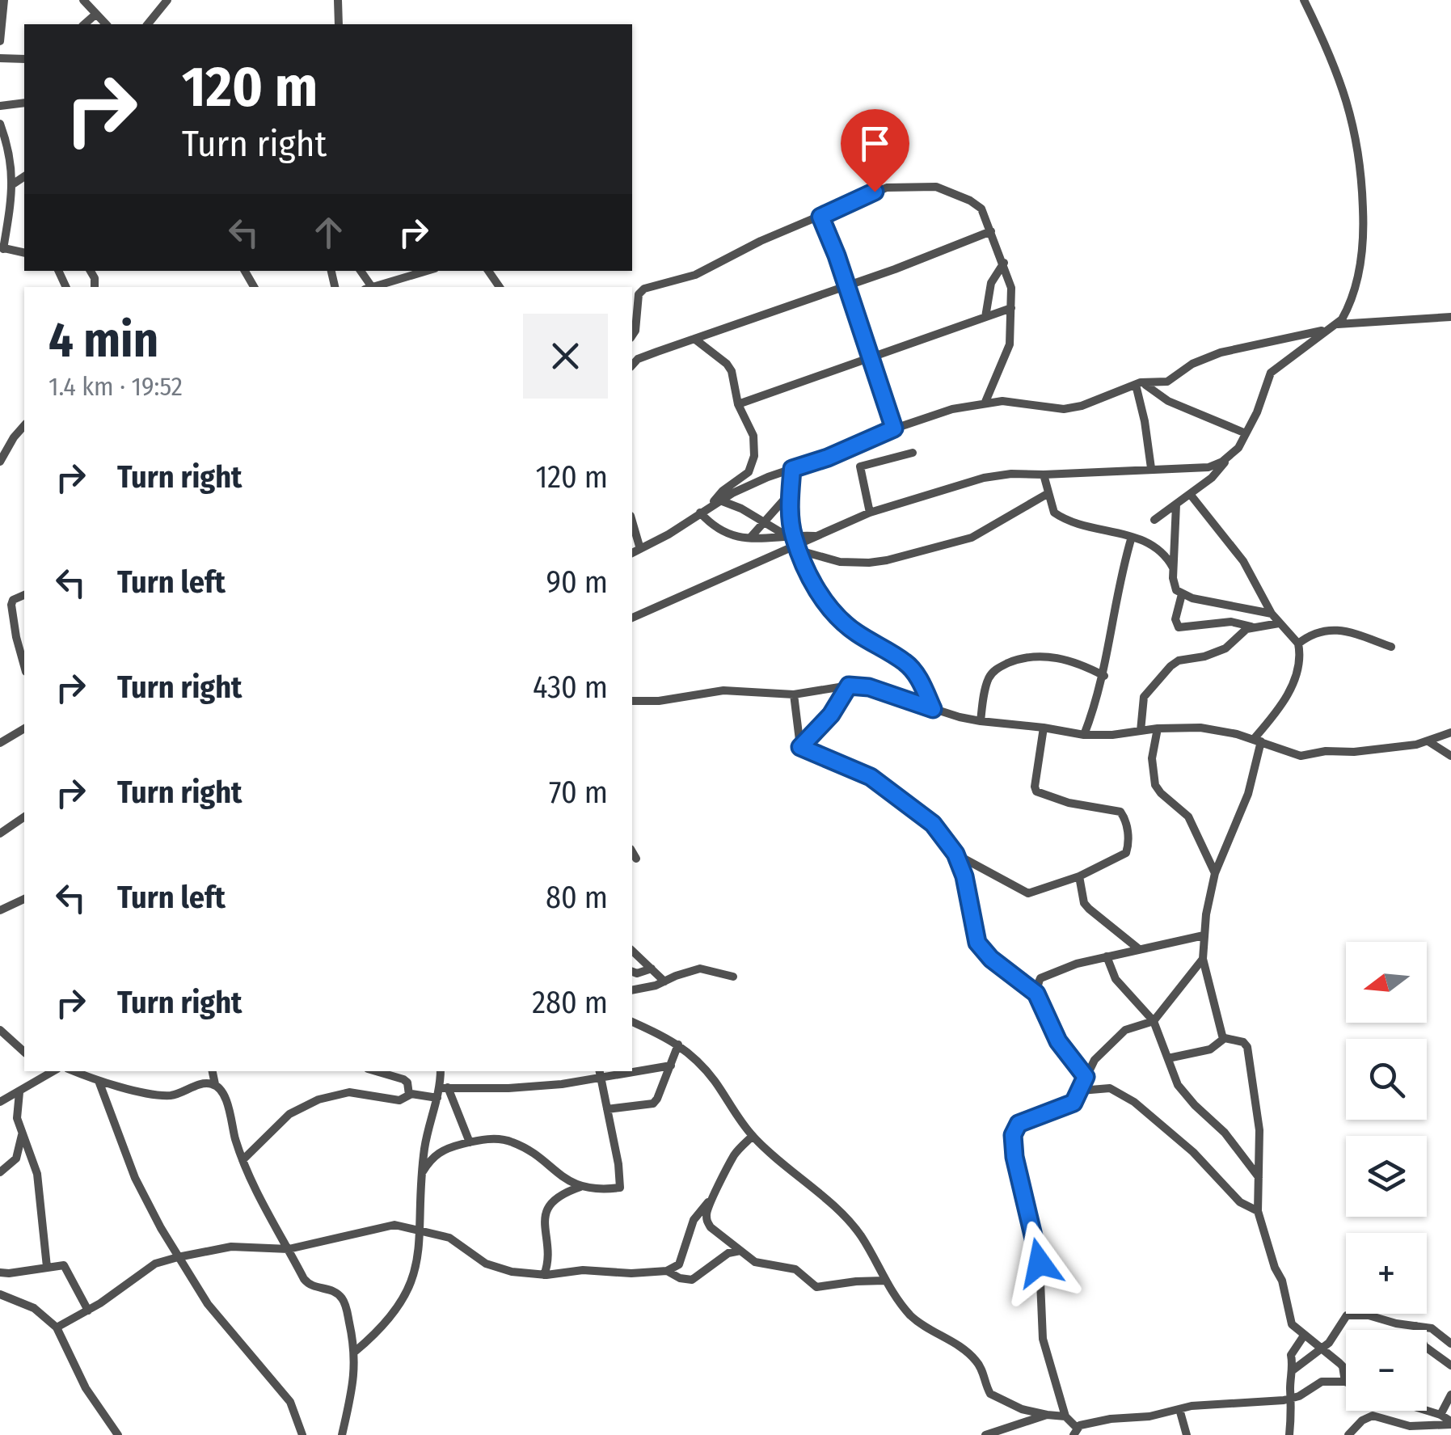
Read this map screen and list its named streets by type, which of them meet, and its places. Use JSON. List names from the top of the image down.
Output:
{
  "north": "left",
  "page": {
    "turn": ["120 m", "Turn right"],
    "heading": ["4 min", "1.4 km · 19:52"],
    "list": [
      {
        "name": "Turn right",
        "value": "120 m"
      },
      {
        "name": "Turn left",
        "value": "90 m"
      },
      {
        "name": "Turn right",
        "value": "430 m"
      },
      {
        "name": "Turn right",
        "value": "70 m"
      },
      {
        "name": "Turn left",
        "value": "80 m"
      },
      {
        "name": "Turn right",
        "value": "280 m"
      }
    ],
    "map_buttons": ["+", "−"]
  }
}
